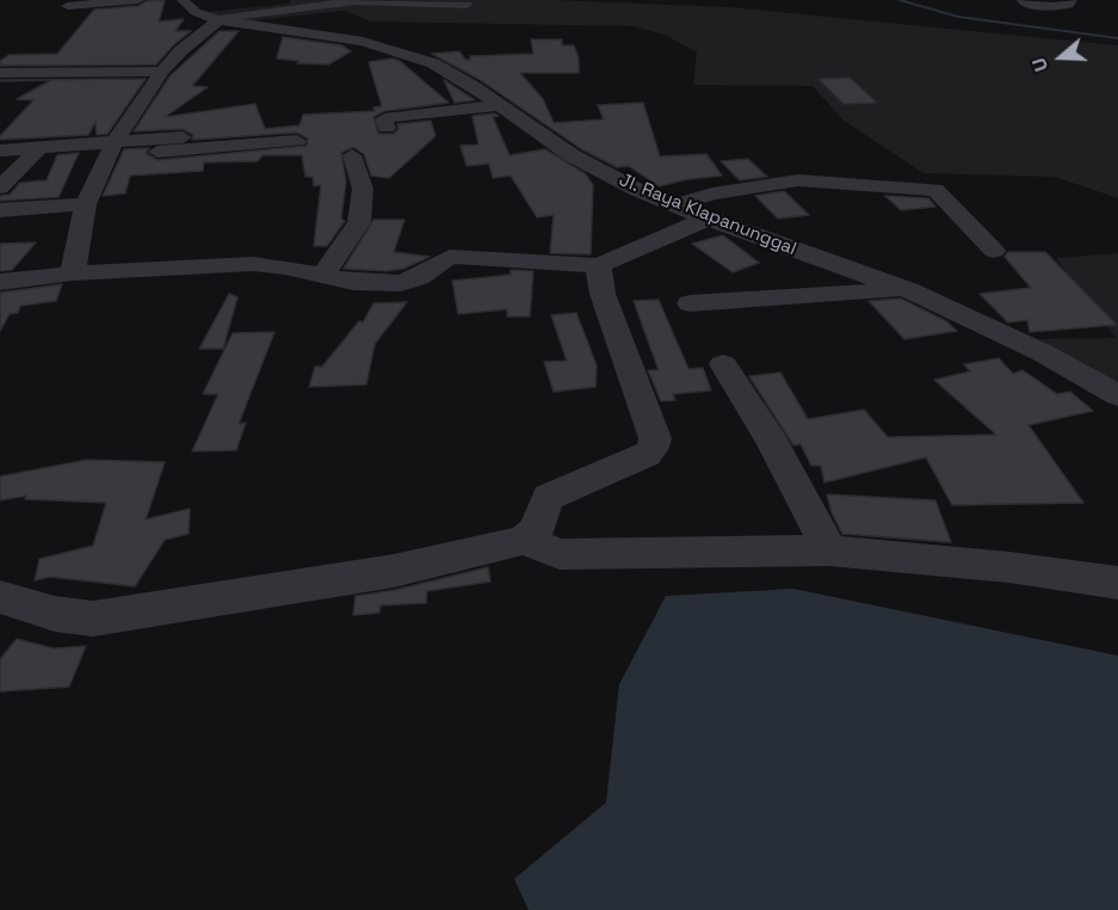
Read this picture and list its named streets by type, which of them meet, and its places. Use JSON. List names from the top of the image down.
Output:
{
  "streets": {
    "street": ["Jl. Raya Klapanunggal"]
  },
  "north": "left"
}
